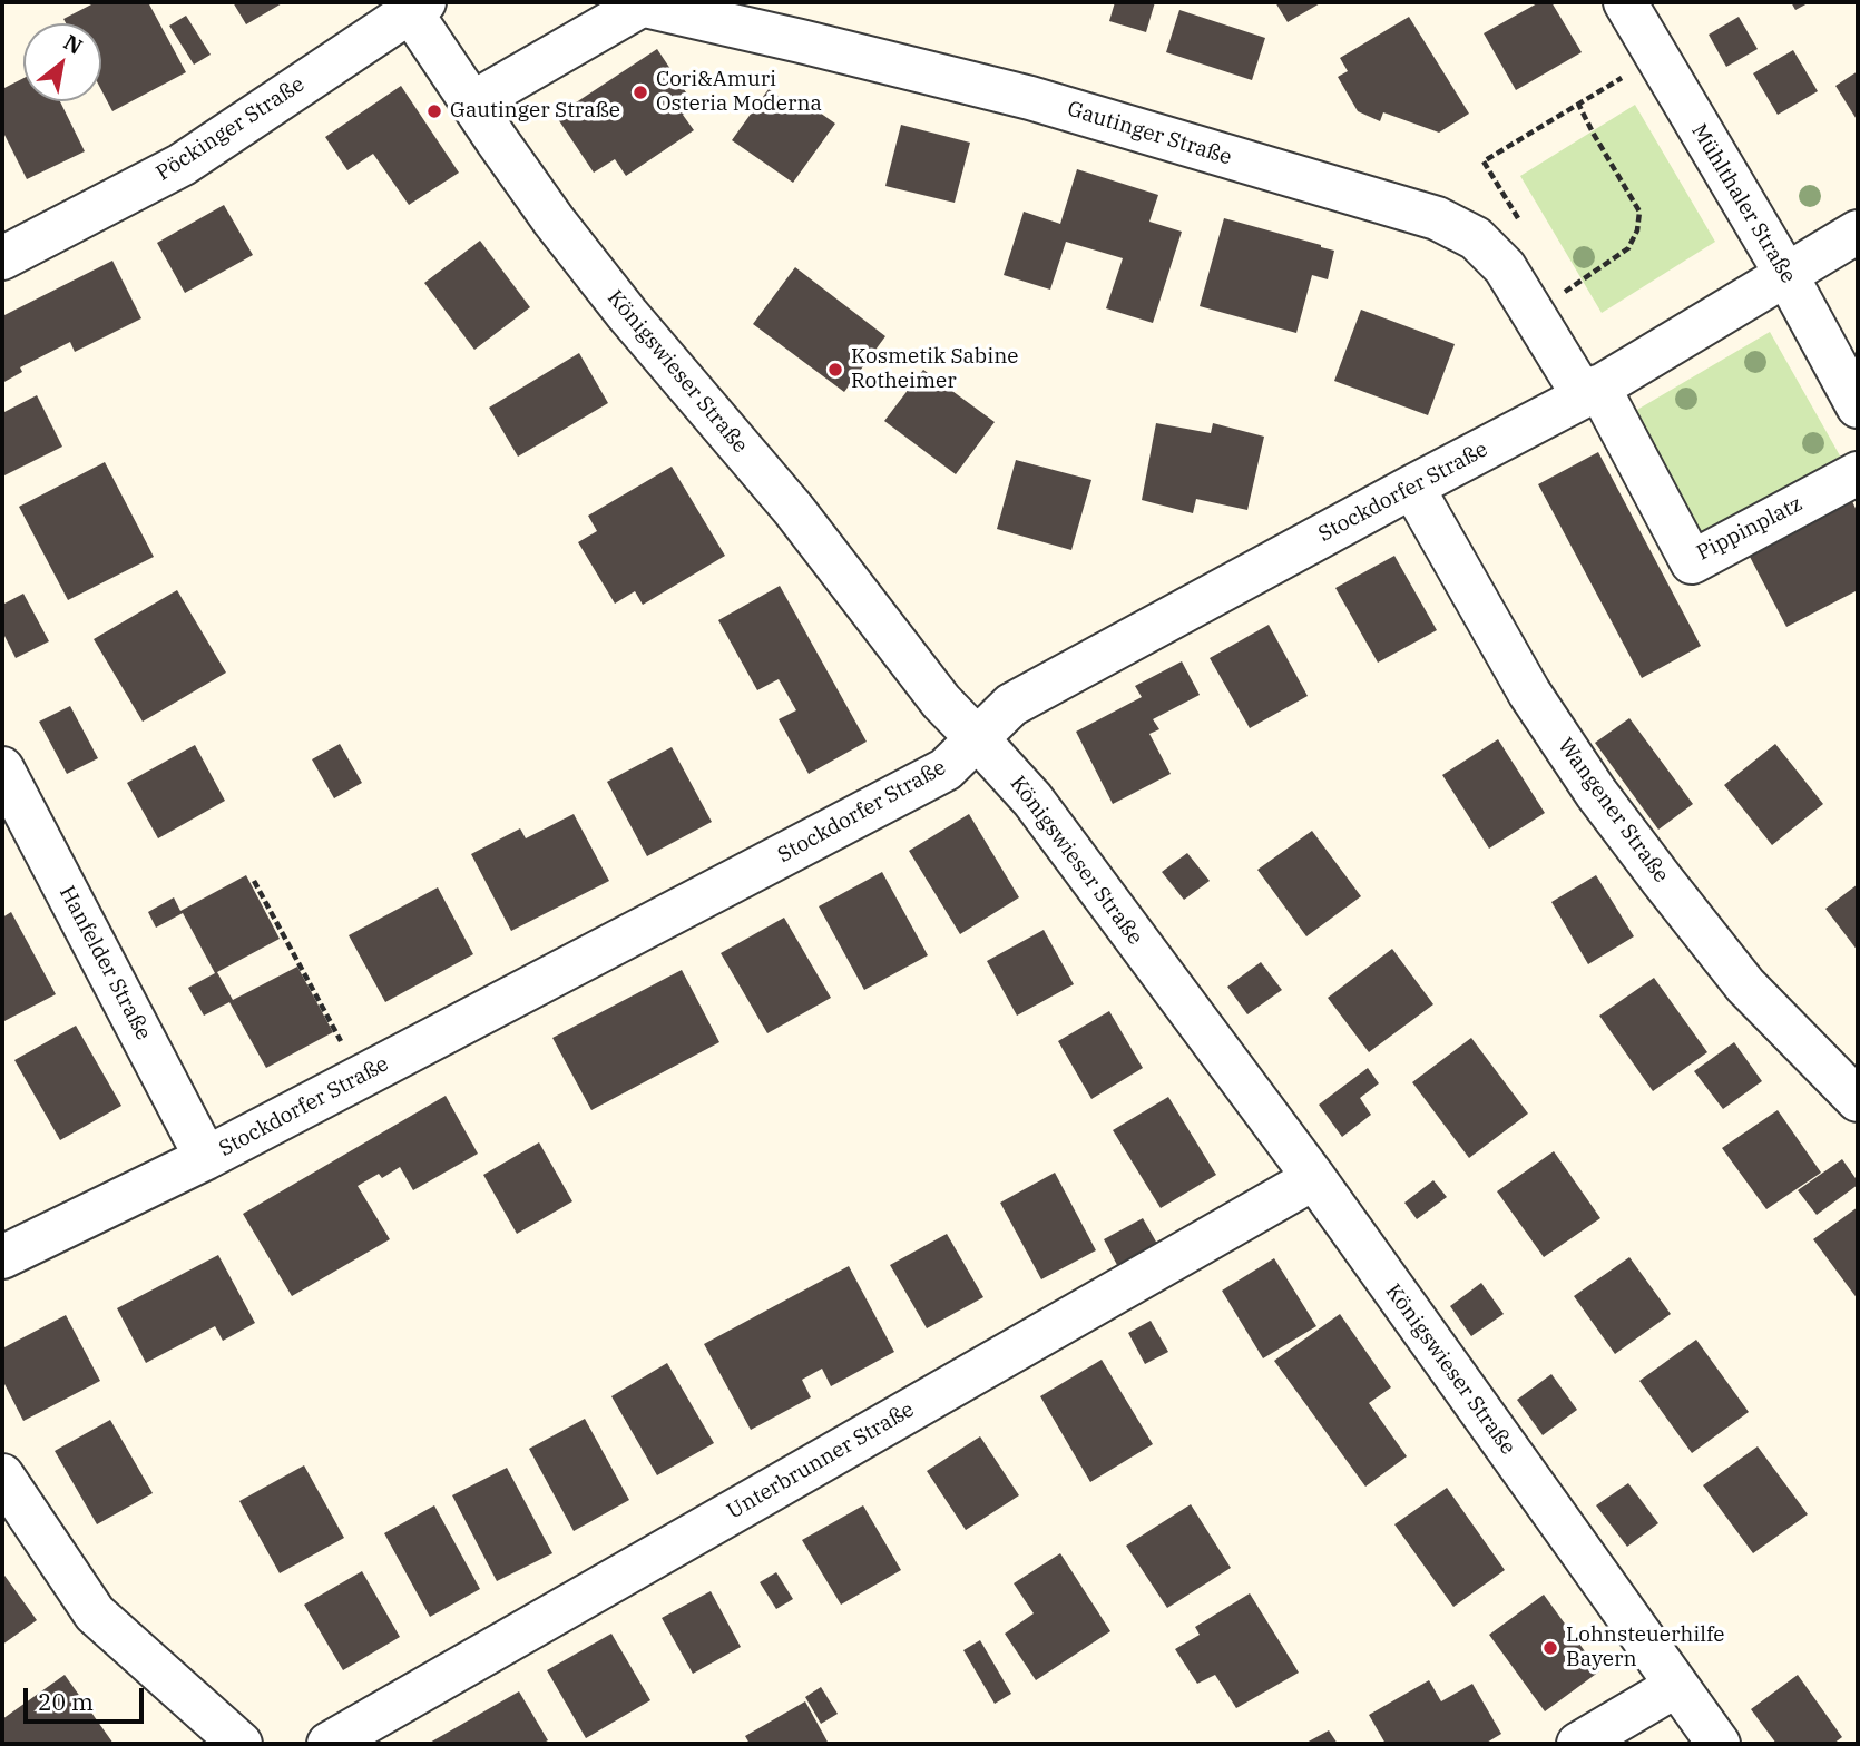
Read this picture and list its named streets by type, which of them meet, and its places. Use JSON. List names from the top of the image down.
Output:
{
  "streets": {
    "street": [
      "Pöckinger Straße",
      "Gautinger Straße",
      "Mühlthaler Straße",
      "Königswieser Straße",
      "Stockdorfer Straße",
      "Pippinplatz",
      "Wangener Straße",
      "Hanfelder Straße",
      "Unterbrunner Straße"
    ]
  },
  "crossings": [
    ["Pöckinger Straße", "Königswieser Straße"],
    ["Gautinger Straße", "Stockdorfer Straße"],
    ["Gautinger Straße", "Pippinplatz"],
    ["Mühlthaler Straße", "Stockdorfer Straße"],
    ["Königswieser Straße", "Stockdorfer Straße"],
    ["Königswieser Straße", "Unterbrunner Straße"],
    ["Stockdorfer Straße", "Pippinplatz"],
    ["Stockdorfer Straße", "Wangener Straße"],
    ["Stockdorfer Straße", "Hanfelder Straße"]
  ],
  "places": [
    "Cori&Amuri Osteria Moderna",
    "Gautinger Straße",
    "Kosmetik Sabine Rotheimer",
    "Lohnsteuerhilfe Bayern"
  ],
  "scale_bar": "20 m",
  "north": "top right"
}
